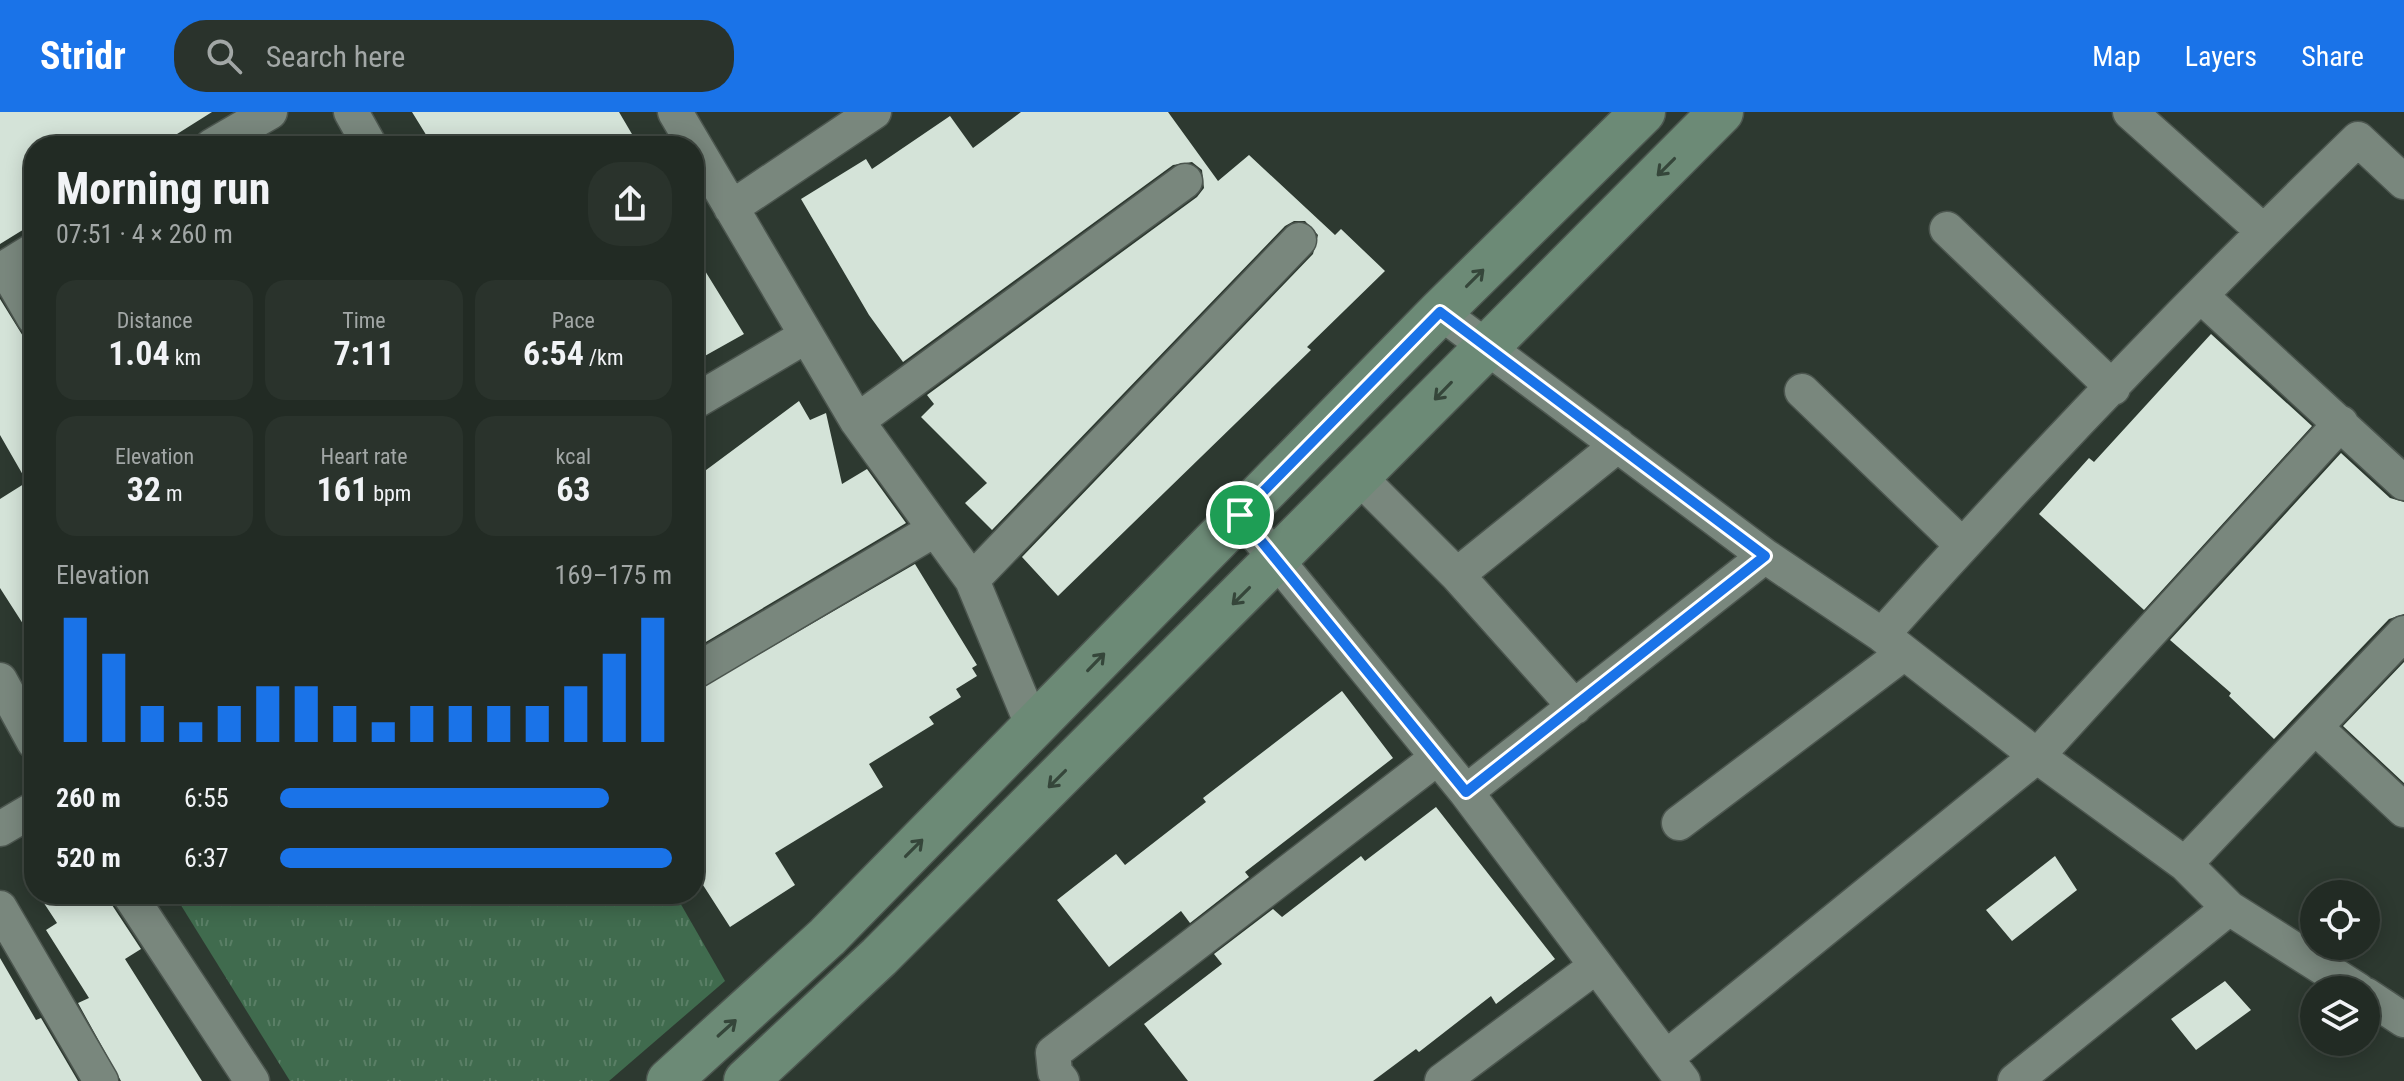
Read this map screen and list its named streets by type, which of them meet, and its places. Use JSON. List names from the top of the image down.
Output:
{
  "page": {
    "header": "Stridr",
    "search": "Search here",
    "nav": ["Map", "Layers", "Share"],
    "heading": ["Morning run", "07:51 · 4 × 260 m"],
    "stats": [
      ["Distance", "1.04 km"],
      ["Time", "7:11"],
      ["Pace", "6:54 /km"],
      ["Elevation", "32 m"],
      ["Heart rate", "161 bpm"],
      ["kcal", "63"]
    ],
    "chart": ["Elevation", "169–175 m"],
    "list": [
      {
        "name": "260 m",
        "note": "6:55"
      },
      {
        "name": "520 m",
        "note": "6:37"
      }
    ]
  }
}
